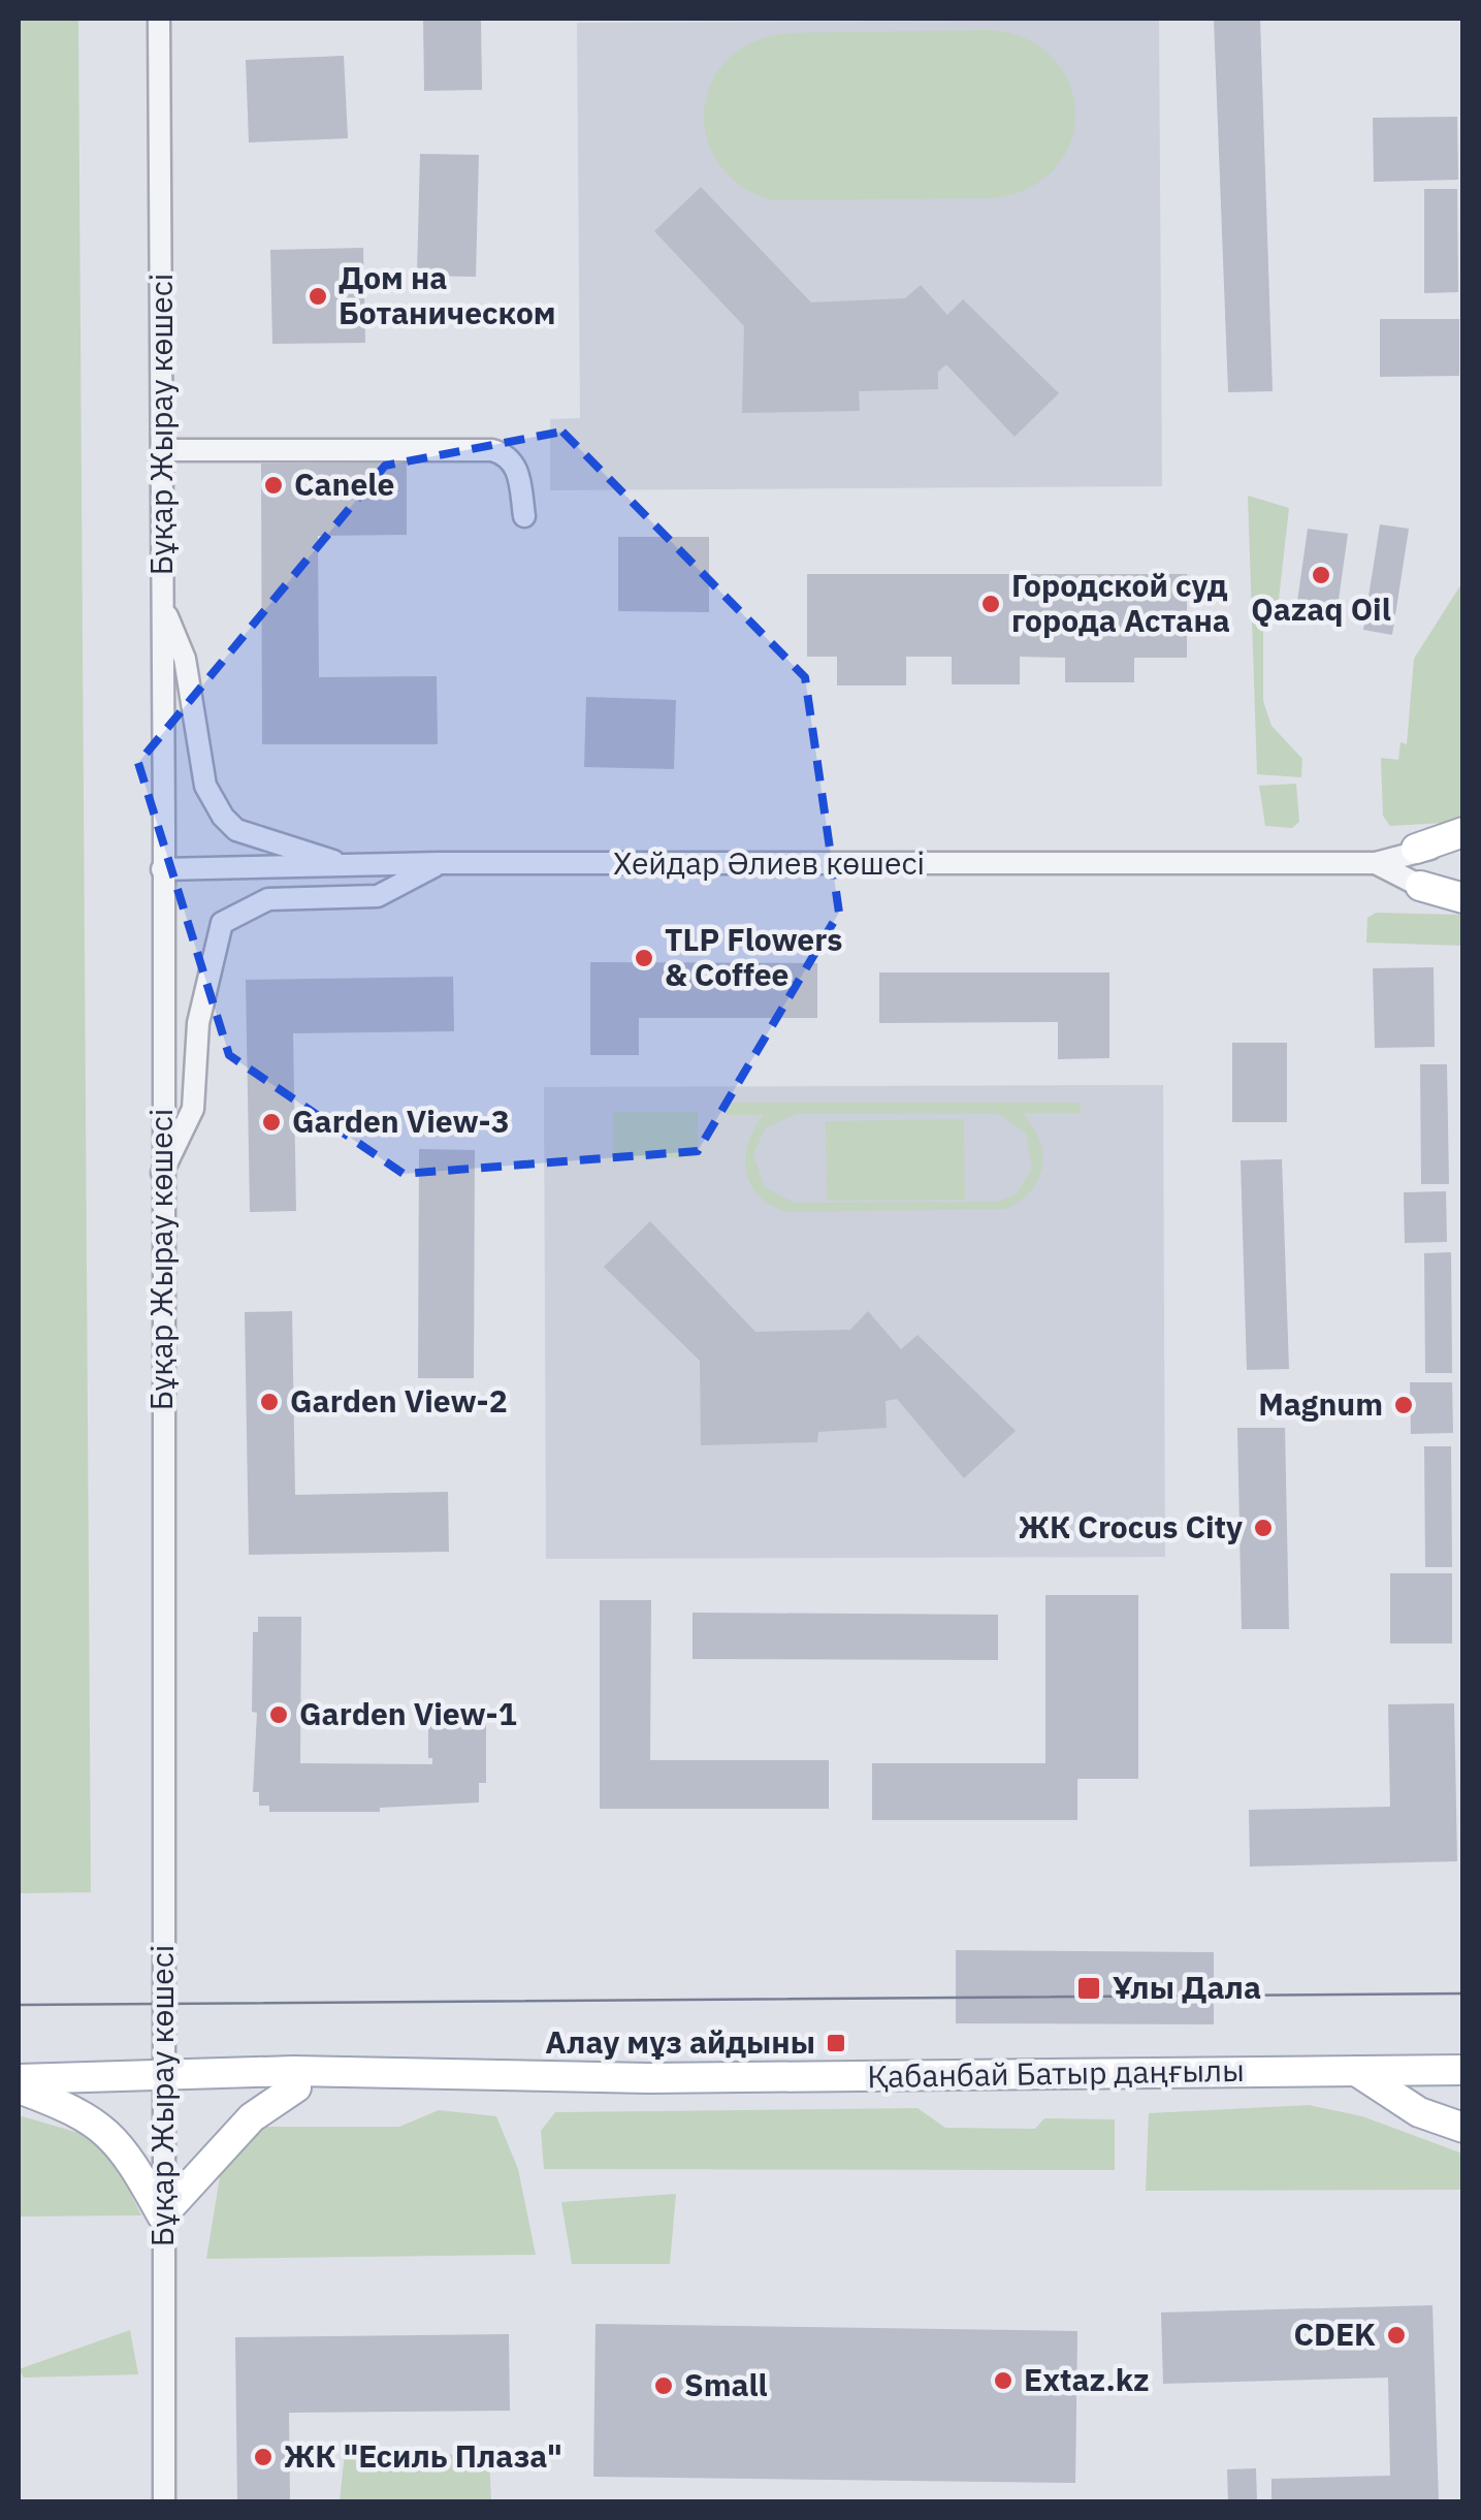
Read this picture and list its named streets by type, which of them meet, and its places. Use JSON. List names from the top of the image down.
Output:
{
  "streets": {
    "main road": ["Қабанбай Батыр даңғылы"],
    "street": ["Бұқар Жырау көшесі", "Хейдар Әлиев көшесі"]
  },
  "crossings": [
    ["Бұқар Жырау көшесі", "Хейдар Әлиев көшесі"],
    ["Бұқар Жырау көшесі", "Қабанбай Батыр даңғылы"]
  ],
  "places": {
    "other": [
      "Дом на Ботаническом",
      "Canele",
      "Qazaq Oil",
      "Городской суд города Астана",
      "TLP Flowers & Coffee",
      "Garden View-3",
      "Garden View-2",
      "Magnum",
      "ЖК Crocus City",
      "Garden View-1",
      "CDEK",
      "Extaz.kz",
      "Small",
      "ЖК \"Есиль Плаза\""
    ],
    "transit": ["Ұлы Дала", "Алау мұз айдыны"]
  }
}
